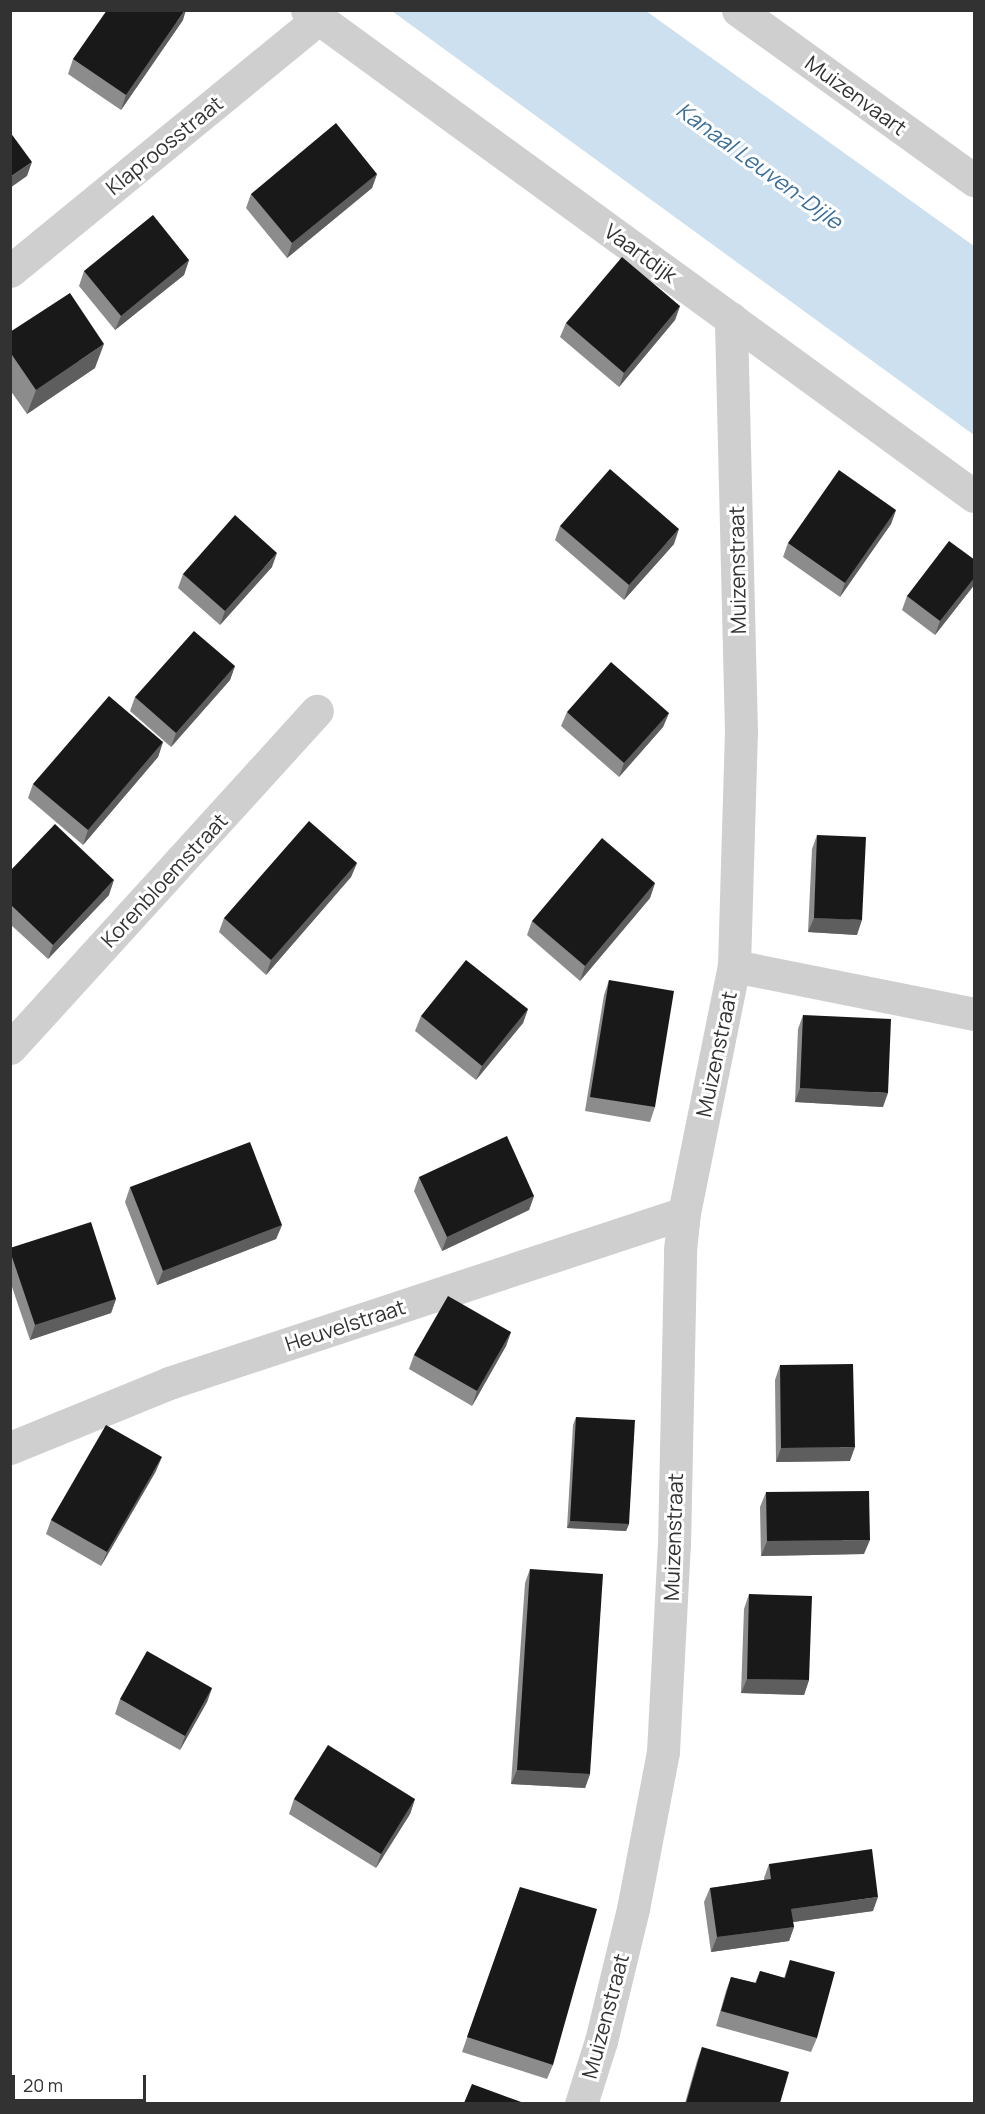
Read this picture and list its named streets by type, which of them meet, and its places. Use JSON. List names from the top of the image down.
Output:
{
  "streets": {
    "street": [
      "Muizenvaart",
      "Klaproosstraat",
      "Vaartdijk",
      "Muizenstraat",
      "Korenbloemstraat",
      "Heuvelstraat"
    ]
  },
  "crossings": [
    ["Klaproosstraat", "Vaartdijk"],
    ["Vaartdijk", "Muizenstraat"],
    ["Muizenstraat", "Heuvelstraat"]
  ],
  "water": ["Kanaal Leuven-Dijle"],
  "scale_bar": "20 m"
}
